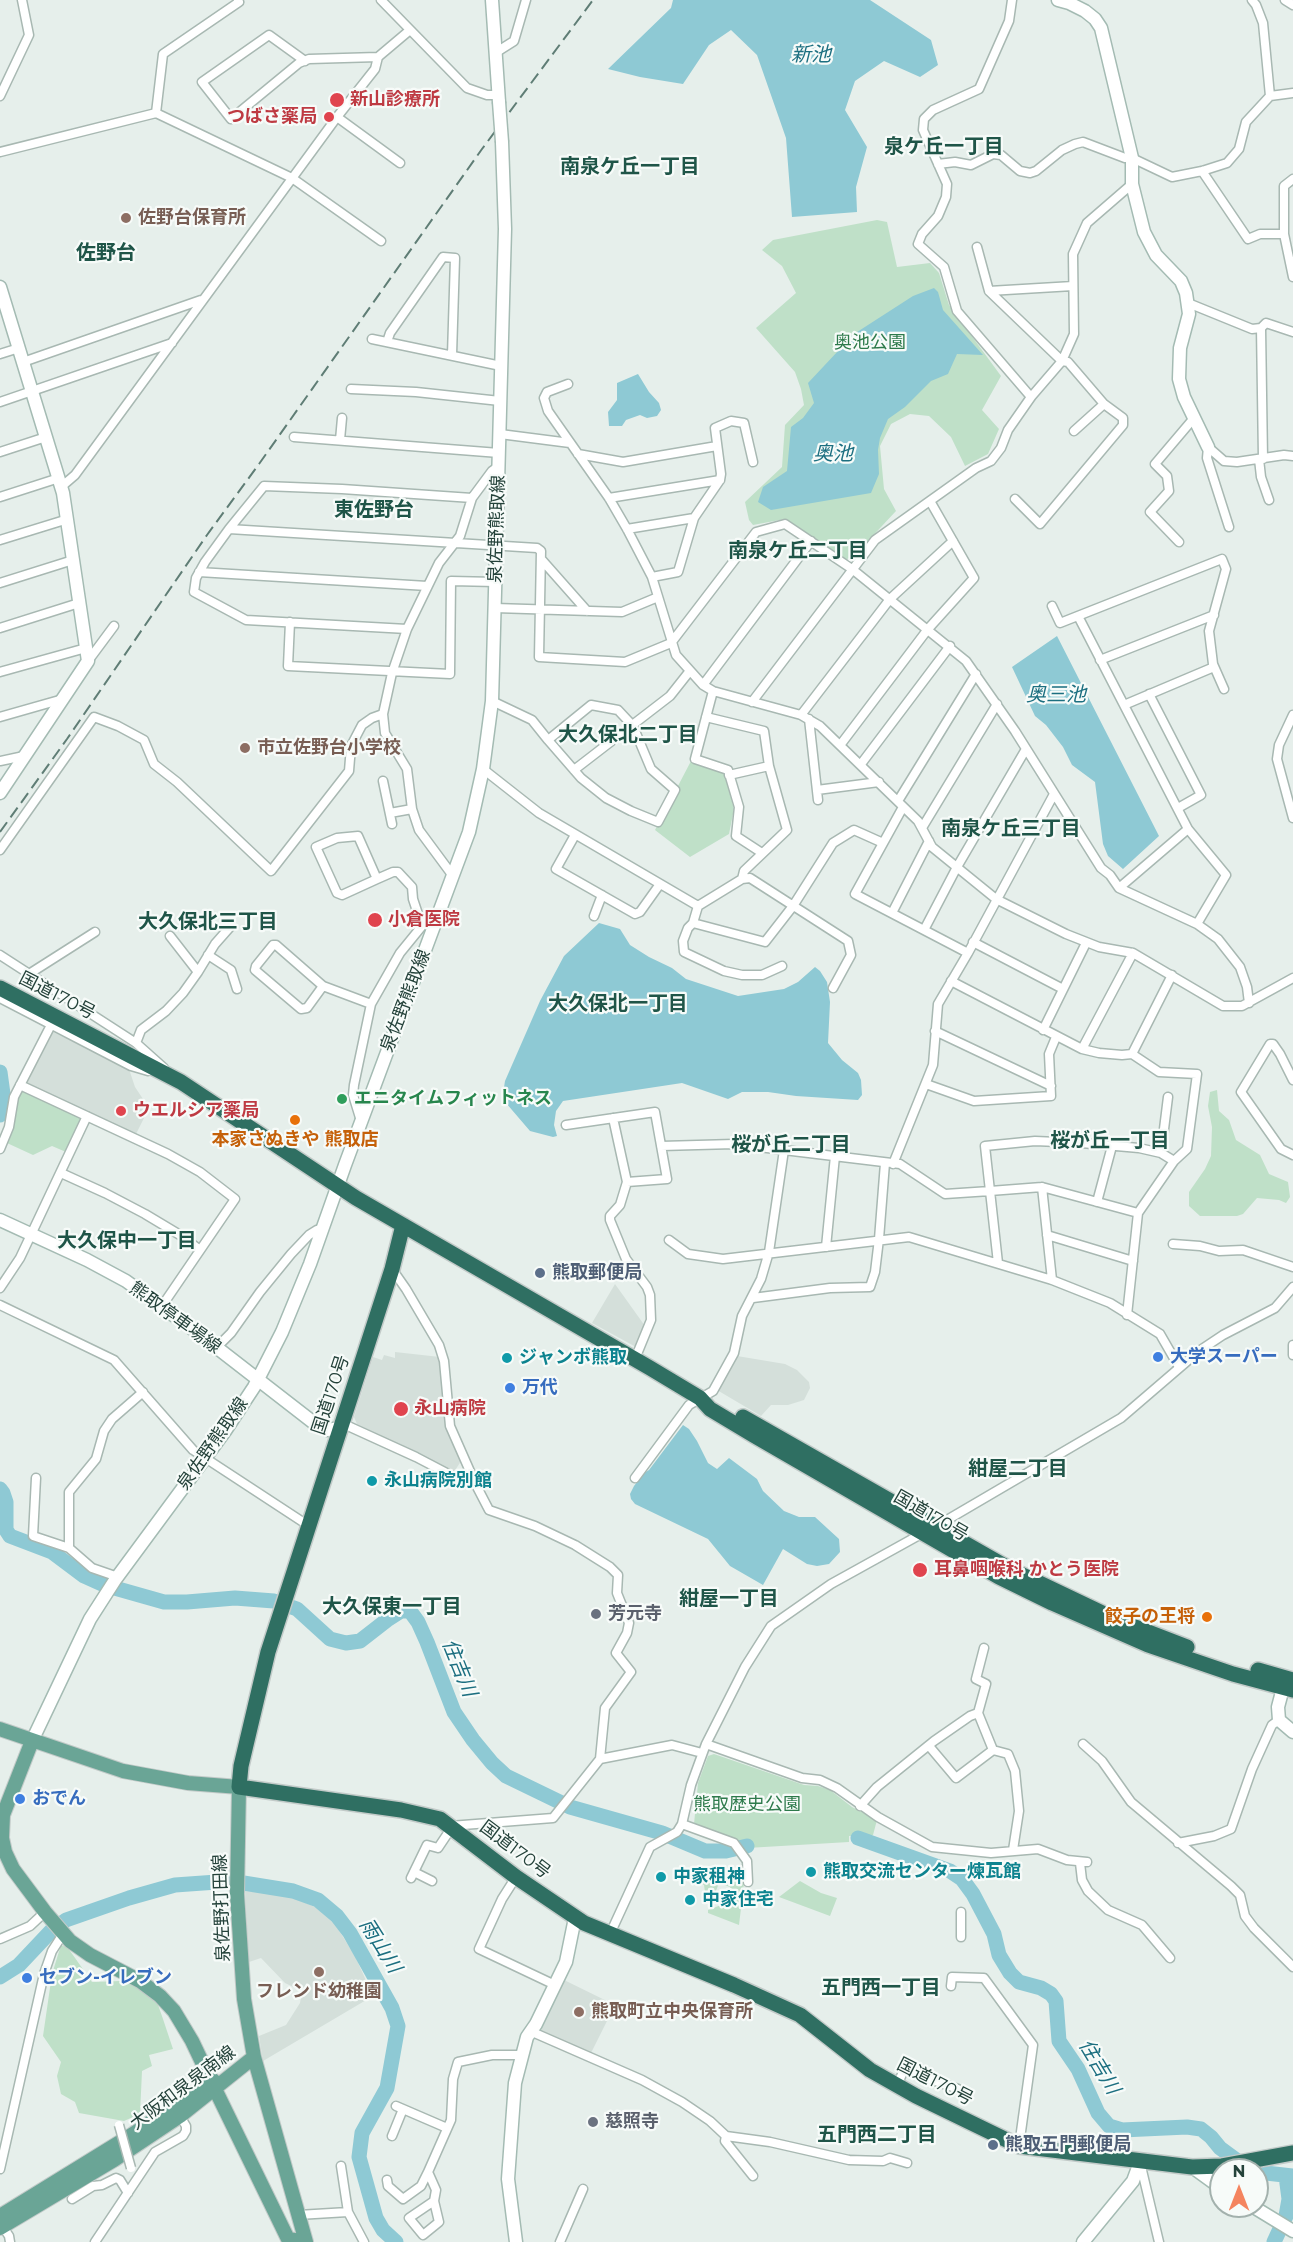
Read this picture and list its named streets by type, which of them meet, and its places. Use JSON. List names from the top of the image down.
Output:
{
  "streets": {
    "highway": ["国道170号"],
    "main road": ["泉佐野打田線", "大阪和泉泉南線"],
    "street": ["泉佐野熊取線", "熊取停車場線"]
  },
  "crossings": [
    ["泉佐野熊取線", "国道170号"],
    ["泉佐野熊取線", "熊取停車場線"],
    ["泉佐野熊取線", "泉佐野打田線"],
    ["国道170号", "熊取停車場線"],
    ["国道170号", "泉佐野打田線"],
    ["泉佐野打田線", "大阪和泉泉南線"]
  ],
  "districts": [
    "泉ケ丘一丁目",
    "南泉ケ丘一丁目",
    "佐野台",
    "東佐野台",
    "南泉ケ丘二丁目",
    "大久保北二丁目",
    "南泉ケ丘三丁目",
    "大久保北三丁目",
    "大久保北一丁目",
    "桜が丘一丁目",
    "桜が丘二丁目",
    "大久保中一丁目",
    "紺屋二丁目",
    "紺屋一丁目",
    "大久保東一丁目",
    "五門西一丁目",
    "五門西二丁目"
  ],
  "water": [
    "新池",
    "奥池",
    "奥三池",
    "住吉川",
    "雨山川"
  ],
  "parks": ["奥池公園", "熊取歴史公園"],
  "places": [
    "新山診療所",
    "つばさ薬局",
    "佐野台保育所",
    "市立佐野台小学校",
    "小倉医院",
    "エニタイムフィットネス",
    "ウエルシア薬局",
    "本家さぬきや 熊取店",
    "熊取郵便局",
    "大学スーパー",
    "ジャンボ熊取",
    "万代",
    "永山病院",
    "永山病院別館",
    "耳鼻咽喉科 かとう医院",
    "芳元寺",
    "餃子の王将",
    "おでん",
    "熊取交流センター煉瓦館",
    "中家租神",
    "中家住宅",
    "フレンド幼稚園",
    "セブン-イレブン",
    "熊取町立中央保育所",
    "慈照寺",
    "熊取五門郵便局"
  ],
  "north": "top"
}
